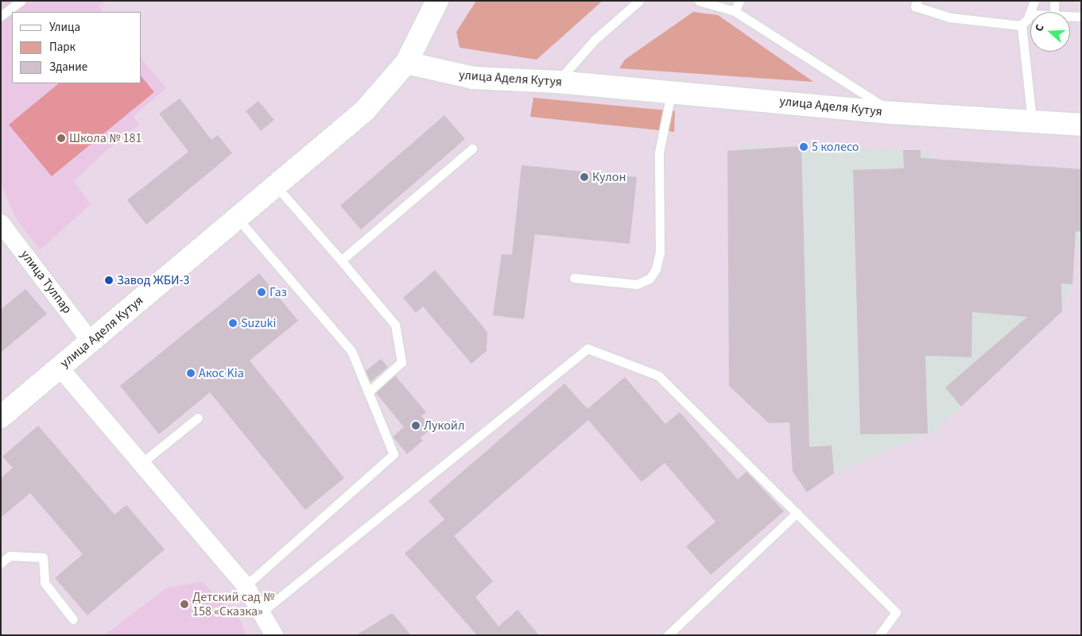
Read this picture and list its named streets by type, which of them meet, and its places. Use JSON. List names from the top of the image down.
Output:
{
  "streets": {
    "street": ["улица Аделя Кутуя", "улица Тулпар"]
  },
  "crossings": [
    ["улица Аделя Кутуя", "улица Тулпар"]
  ],
  "places": [
    "Школа № 181",
    "5 колесо",
    "Кулон",
    "Завод ЖБИ-3",
    "Газ",
    "Suzuki",
    "Акос Kia",
    "Лукойл",
    "Детский сад № 158 «Сказка»"
  ],
  "legend": ["Улица", "Парк", "Здание"],
  "north": "left"
}
